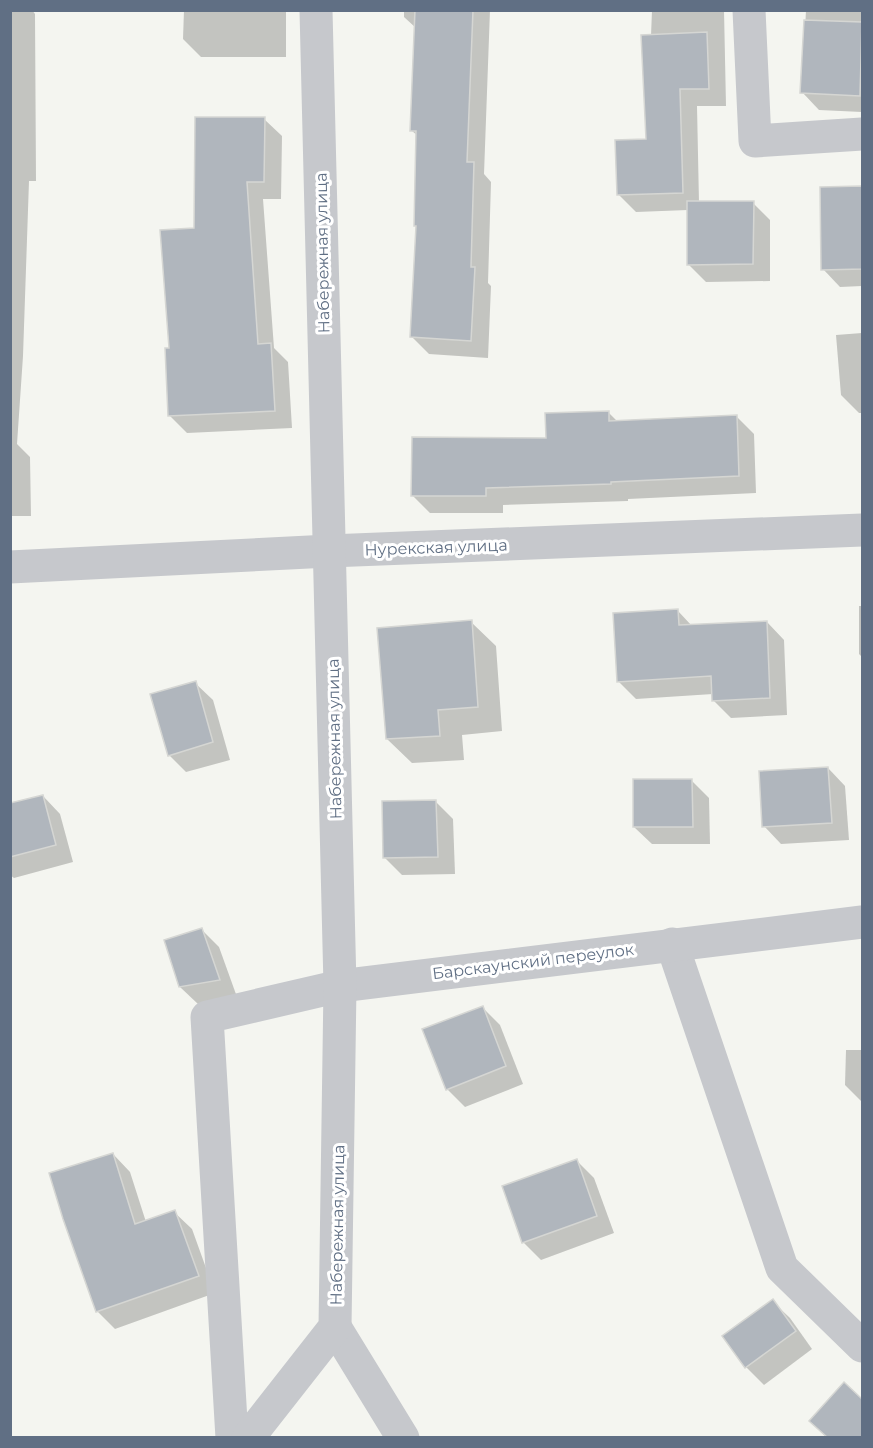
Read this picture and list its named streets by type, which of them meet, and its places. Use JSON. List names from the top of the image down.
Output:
{
  "streets": {
    "street": ["Набережная улица", "Нурекская улица", "Барскаунский переулок"]
  },
  "crossings": [
    ["Набережная улица", "Нурекская улица"],
    ["Набережная улица", "Барскаунский переулок"]
  ]
}
